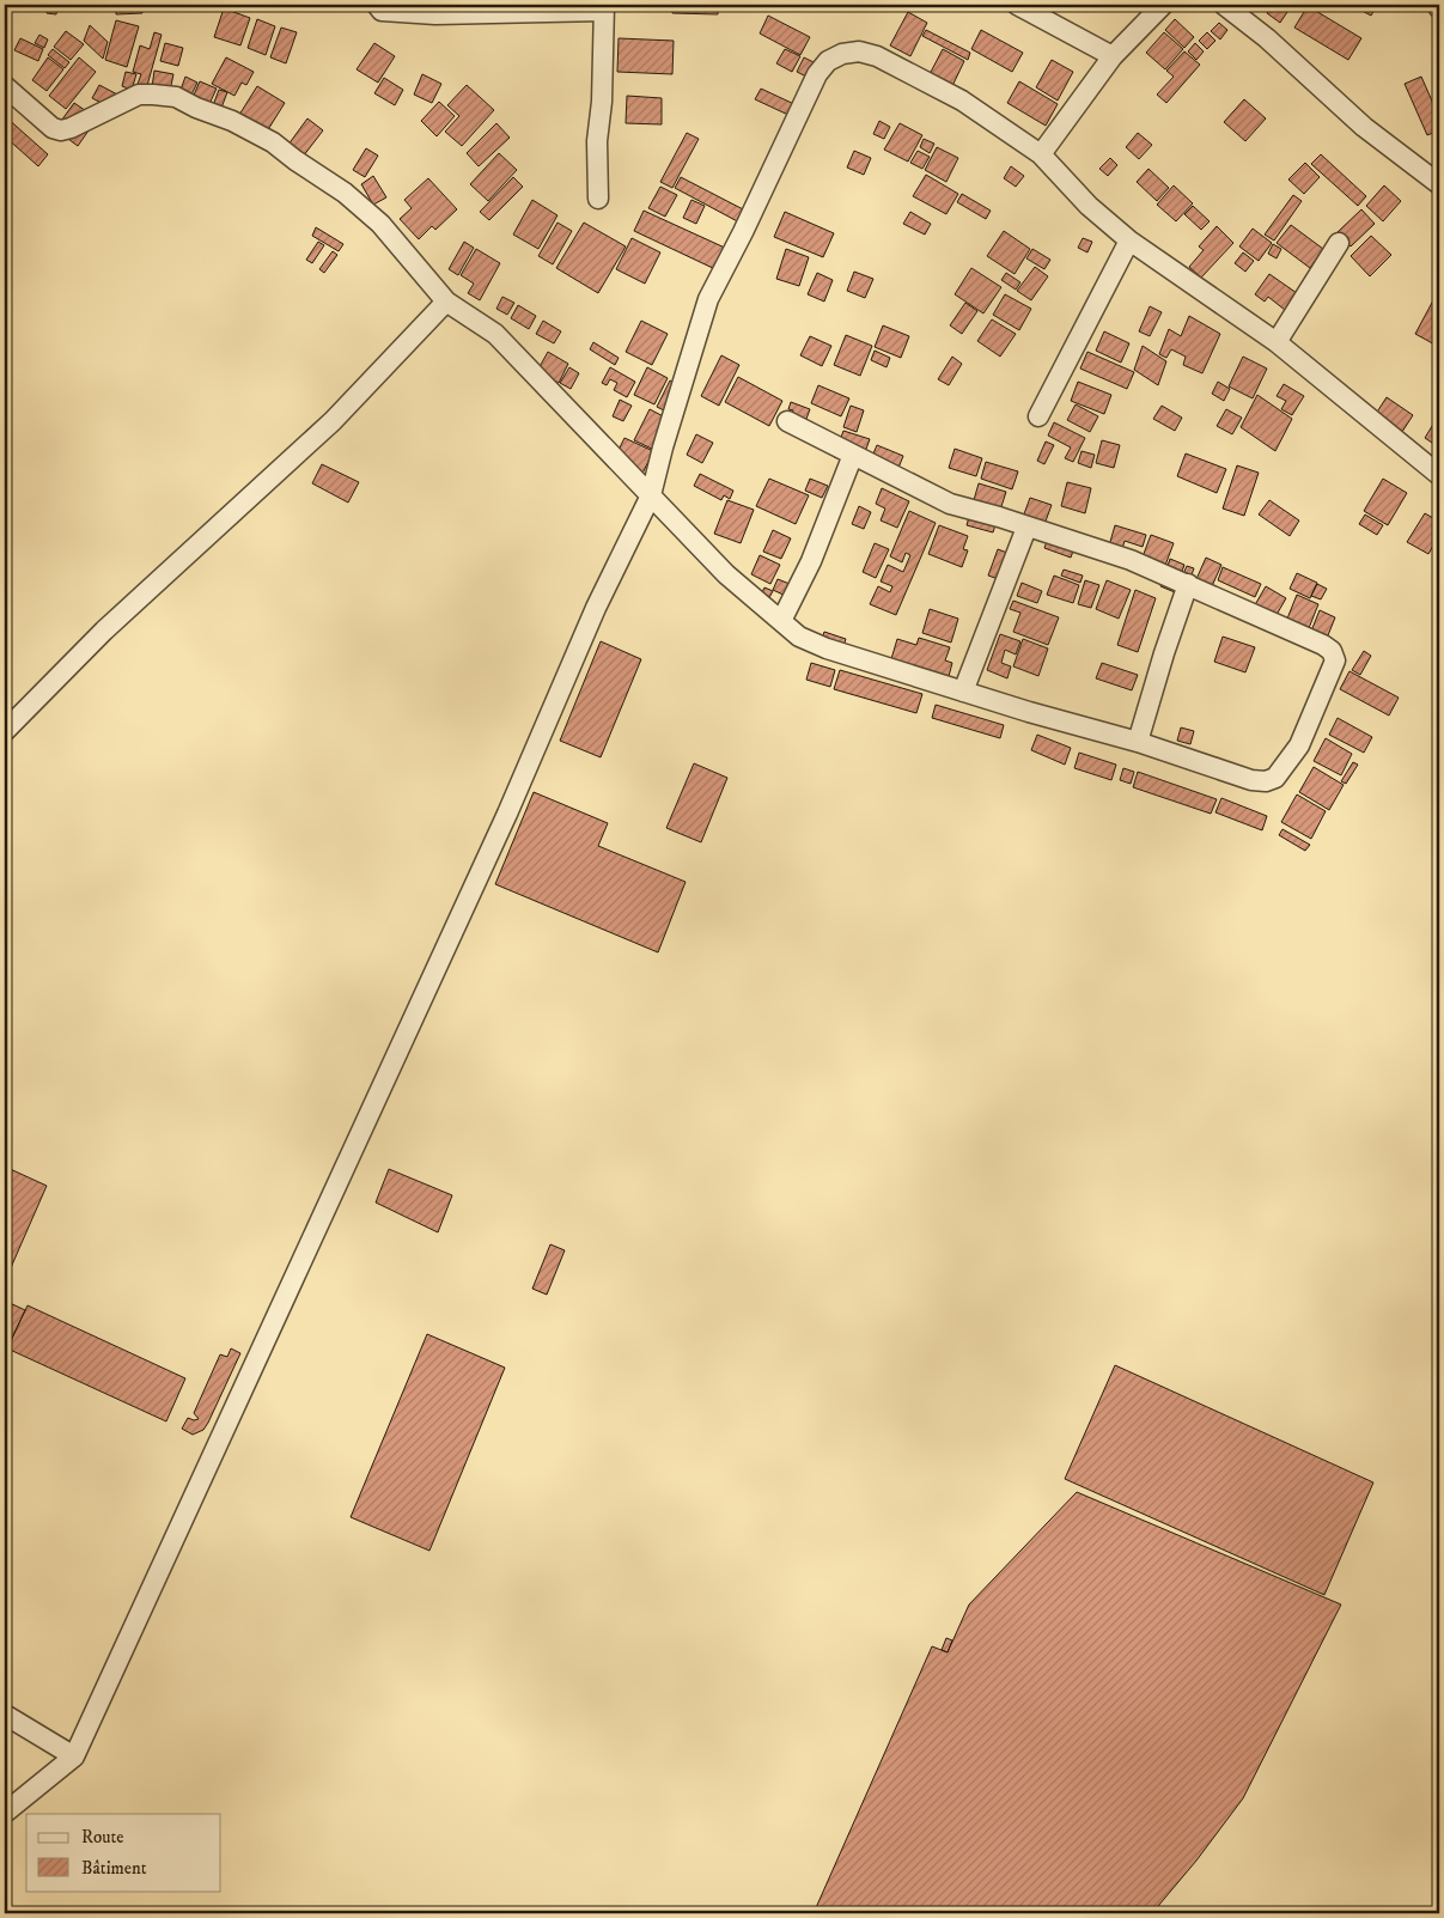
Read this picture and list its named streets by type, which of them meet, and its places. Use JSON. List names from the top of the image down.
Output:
{
  "legend": ["Route", "Bâtiment"]
}
